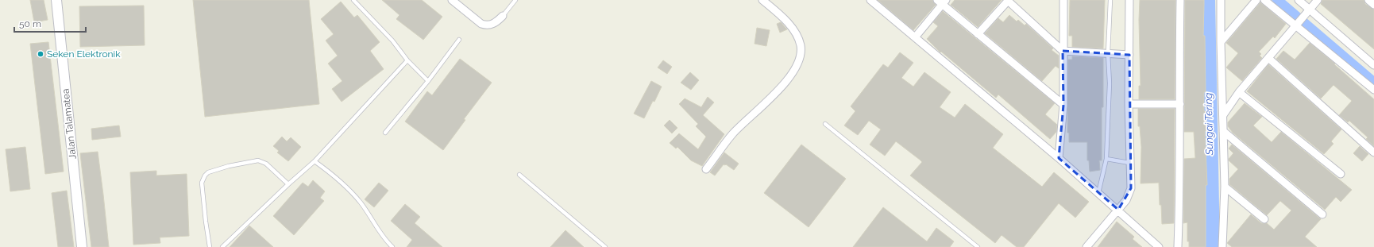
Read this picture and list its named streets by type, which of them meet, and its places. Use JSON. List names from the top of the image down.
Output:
{
  "streets": {
    "street": ["Jalan Talamatea"]
  },
  "water": ["Sungai Tering"],
  "places": ["Seken Elektronik"],
  "scale_bar": "50 m"
}
